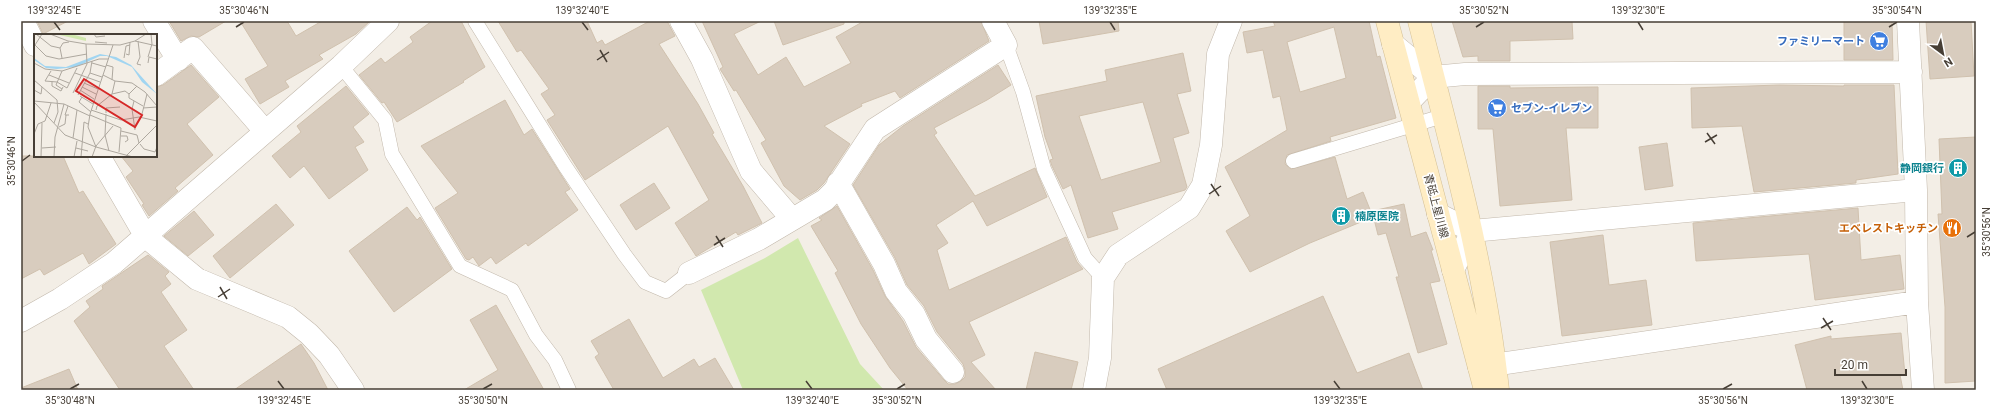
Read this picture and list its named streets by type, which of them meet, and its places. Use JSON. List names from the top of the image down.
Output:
{
  "streets": {
    "main road": ["青砥上星川線"]
  },
  "places": {
    "supermarket": ["ファミリーマート", "セブン-イレブン"],
    "building": ["静岡銀行", "楠原医院"],
    "restaurant": ["エベレストキッチン"]
  },
  "scale_bar": "20 m",
  "north": "bottom right",
  "coordinates": [
    "139°32'45\"E",
    "35°30'46\"N",
    "139°32'40\"E",
    "139°32'35\"E",
    "35°30'52\"N",
    "139°32'30\"E",
    "35°30'54\"N",
    "35°30'56\"N",
    "35°30'48\"N",
    "35°30'50\"N"
  ]
}
